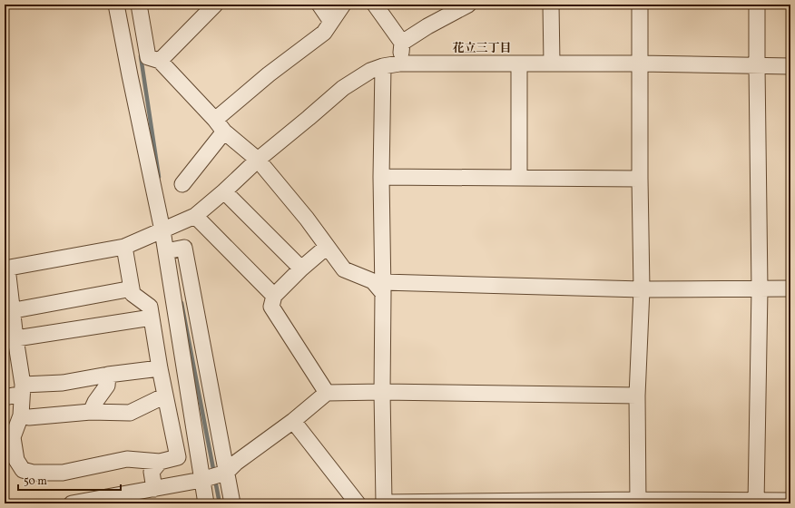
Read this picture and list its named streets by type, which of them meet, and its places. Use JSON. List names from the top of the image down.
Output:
{
  "districts": ["花立三丁目"],
  "scale_bar": "50 m"
}
